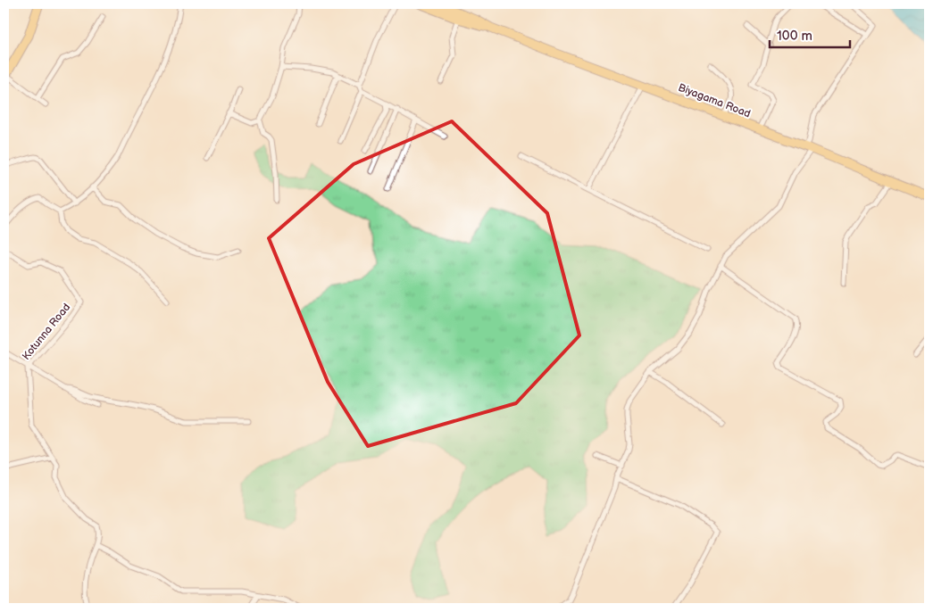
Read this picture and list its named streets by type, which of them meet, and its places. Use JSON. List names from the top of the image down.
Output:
{
  "streets": {
    "main road": ["Biyagama Road"],
    "street": ["Kotunna Road"]
  },
  "scale_bar": "100 m"
}
